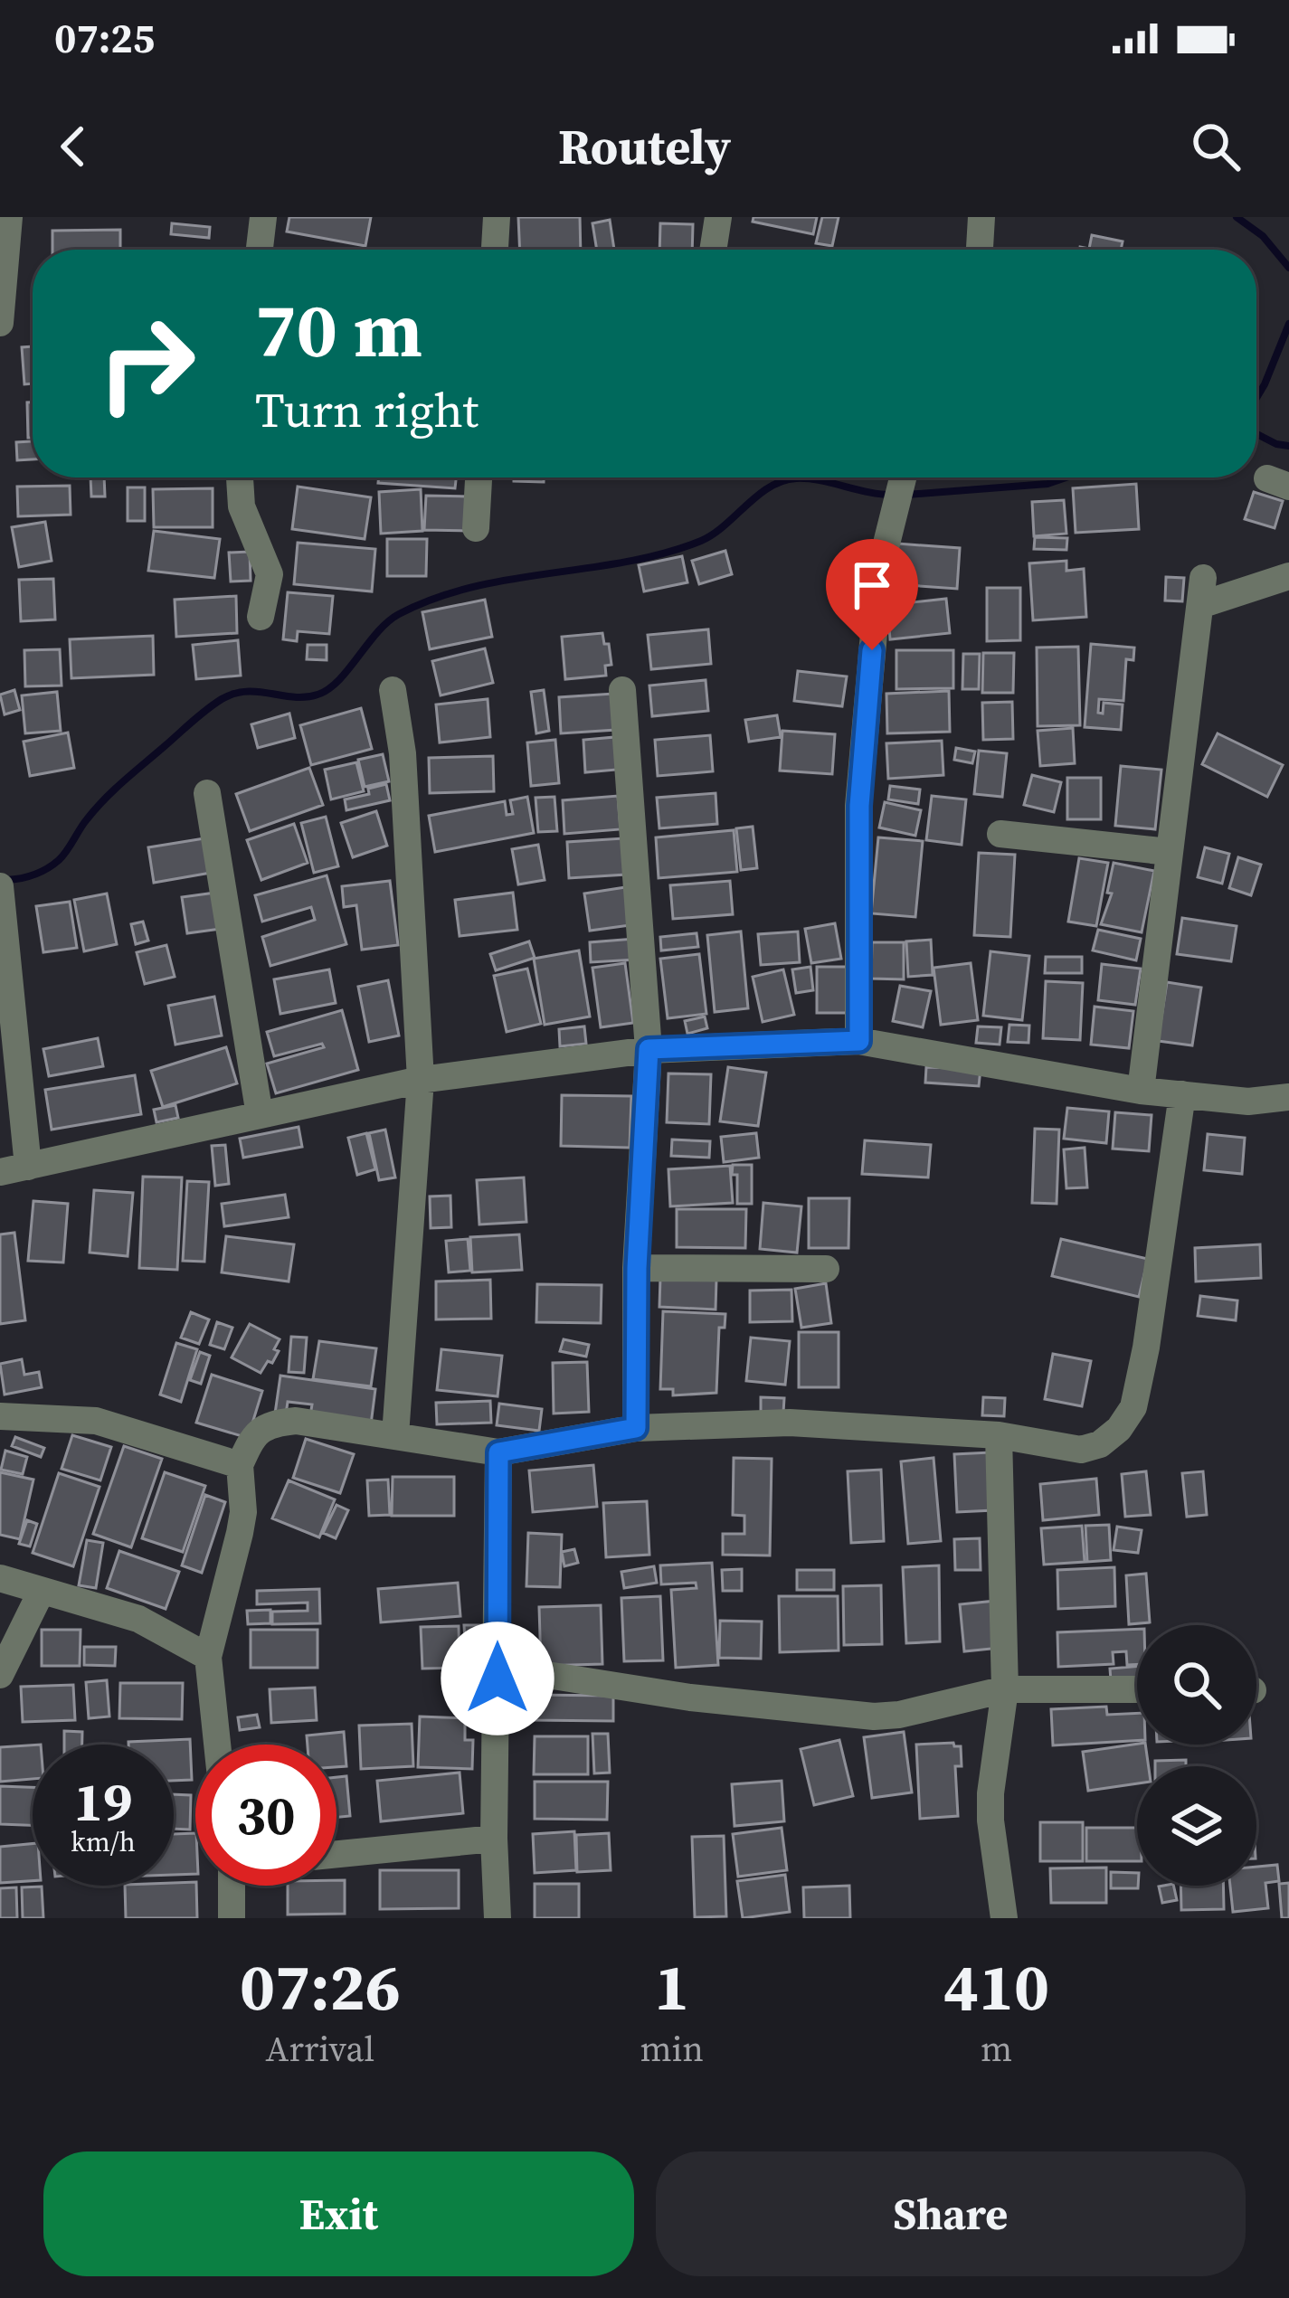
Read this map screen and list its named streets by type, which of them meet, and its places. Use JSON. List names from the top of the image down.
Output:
{
  "page": {
    "status": "07:25",
    "header": "Routely",
    "turn": ["70 m", "Turn right"],
    "speed": "19 km/h",
    "limit": "30",
    "eta": [
      "07:26",
      "Arrival",
      "1",
      "min",
      "410",
      "m"
    ],
    "buttons": ["Exit", "Share"]
  }
}
